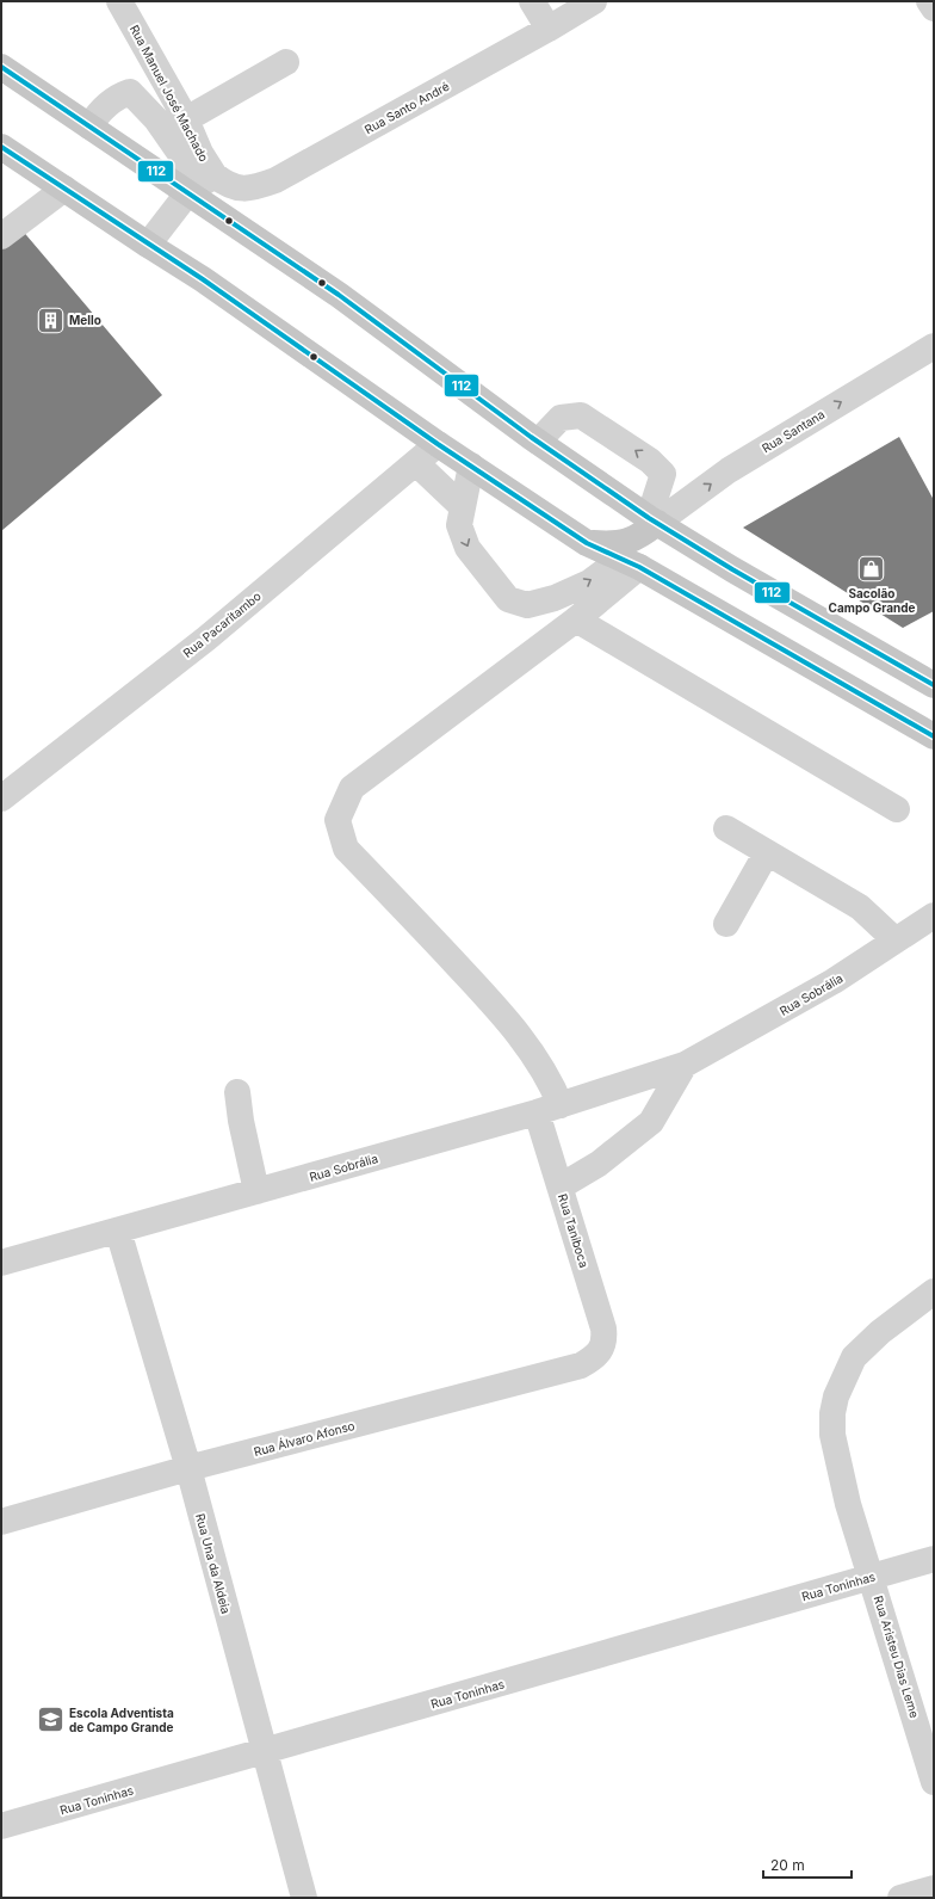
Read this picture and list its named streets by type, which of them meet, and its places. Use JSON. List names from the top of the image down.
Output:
{
  "streets": {
    "street": [
      "Rua Manuel José Machado",
      "Rua Santo André",
      "Rua Santana",
      "Rua Pacaritambo",
      "Rua Sobrália",
      "Rua Taniboca",
      "Rua Álvaro Afonso",
      "Rua Una da Aldeia",
      "Rua Toninhas",
      "Rua Aristeu Dias Leme"
    ]
  },
  "crossings": [
    ["Rua Manuel José Machado", "Rua Santo André"],
    ["Rua Sobrália", "Rua Taniboca"],
    ["Rua Sobrália", "Rua Una da Aldeia"],
    ["Rua Taniboca", "Rua Álvaro Afonso"],
    ["Rua Álvaro Afonso", "Rua Una da Aldeia"],
    ["Rua Una da Aldeia", "Rua Toninhas"],
    ["Rua Toninhas", "Rua Aristeu Dias Leme"]
  ],
  "one_way": ["Rua Santana"],
  "places": {
    "building": ["Mello"],
    "shop": ["Sacolão Campo Grande"],
    "school or university": ["Escola Adventista de Campo Grande"]
  },
  "lines": ["transit line 112"],
  "scale_bar": "20 m"
}
